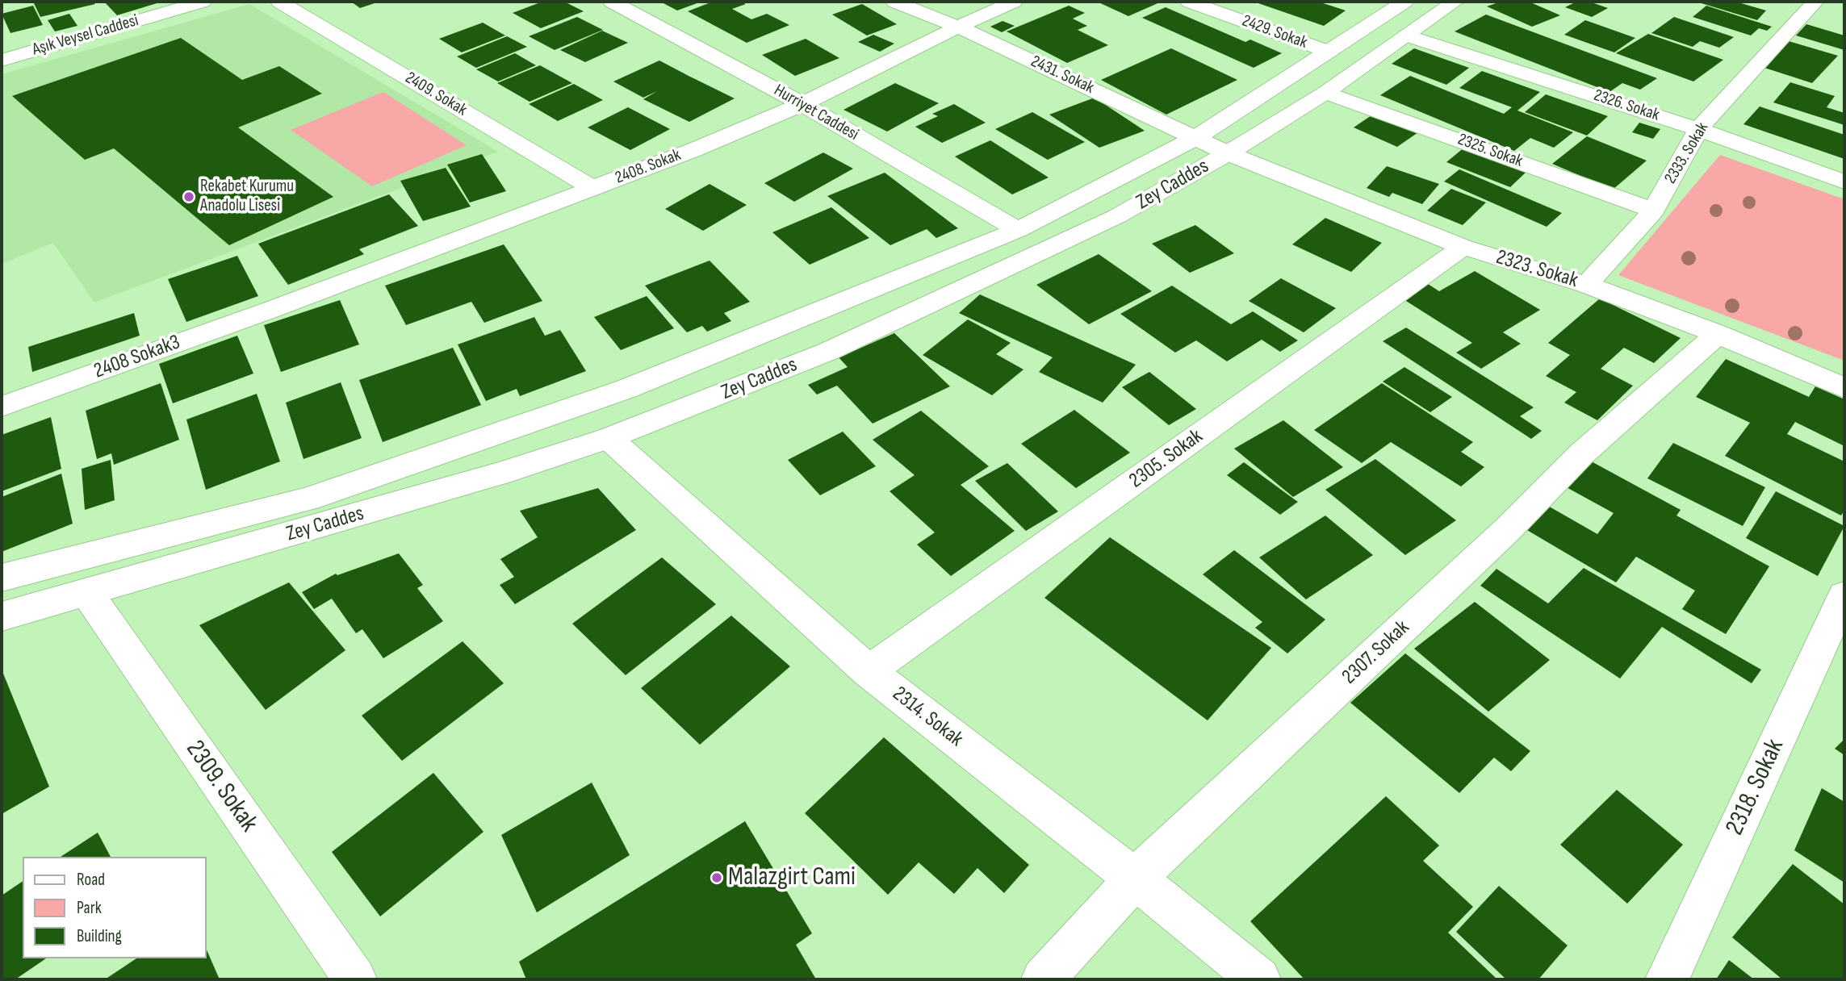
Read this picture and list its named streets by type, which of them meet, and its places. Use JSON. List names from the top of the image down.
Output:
{
  "streets": {
    "street": [
      "2429. Sokak",
      "Aşık Veysel Caddesi",
      "2431. Sokak",
      "2409. Sokak",
      "2326. Sokak",
      "Hurriyet Caddesi",
      "2325. Sokak",
      "2333. Sokak",
      "2408. Sokak",
      "Zey Caddes",
      "2323. Sokak",
      "2408 Sokak3",
      "2305. Sokak",
      "2307. Sokak",
      "2314. Sokak",
      "2309. Sokak",
      "2318. Sokak"
    ]
  },
  "crossings": [
    ["2429. Sokak", "Zey Caddes"],
    ["2431. Sokak", "2408. Sokak"],
    ["2431. Sokak", "Zey Caddes"],
    ["2431. Sokak", "2323. Sokak"],
    ["2409. Sokak", "2408. Sokak"],
    ["2326. Sokak", "2333. Sokak"],
    ["2326. Sokak", "Zey Caddes"],
    ["Hurriyet Caddesi", "2408. Sokak"],
    ["Hurriyet Caddesi", "Zey Caddes"],
    ["2325. Sokak", "2333. Sokak"],
    ["2325. Sokak", "Zey Caddes"],
    ["2333. Sokak", "2323. Sokak"],
    ["2408. Sokak", "2408 Sokak3"],
    ["Zey Caddes", "2323. Sokak"],
    ["Zey Caddes", "2314. Sokak"],
    ["Zey Caddes", "2309. Sokak"],
    ["2323. Sokak", "2305. Sokak"],
    ["2323. Sokak", "2307. Sokak"],
    ["2305. Sokak", "2314. Sokak"],
    ["2307. Sokak", "2314. Sokak"]
  ],
  "places": ["Rekabet Kurumu Anadolu Lisesi", "Malazgirt Cami"],
  "legend": ["Road", "Park", "Building"]
}
